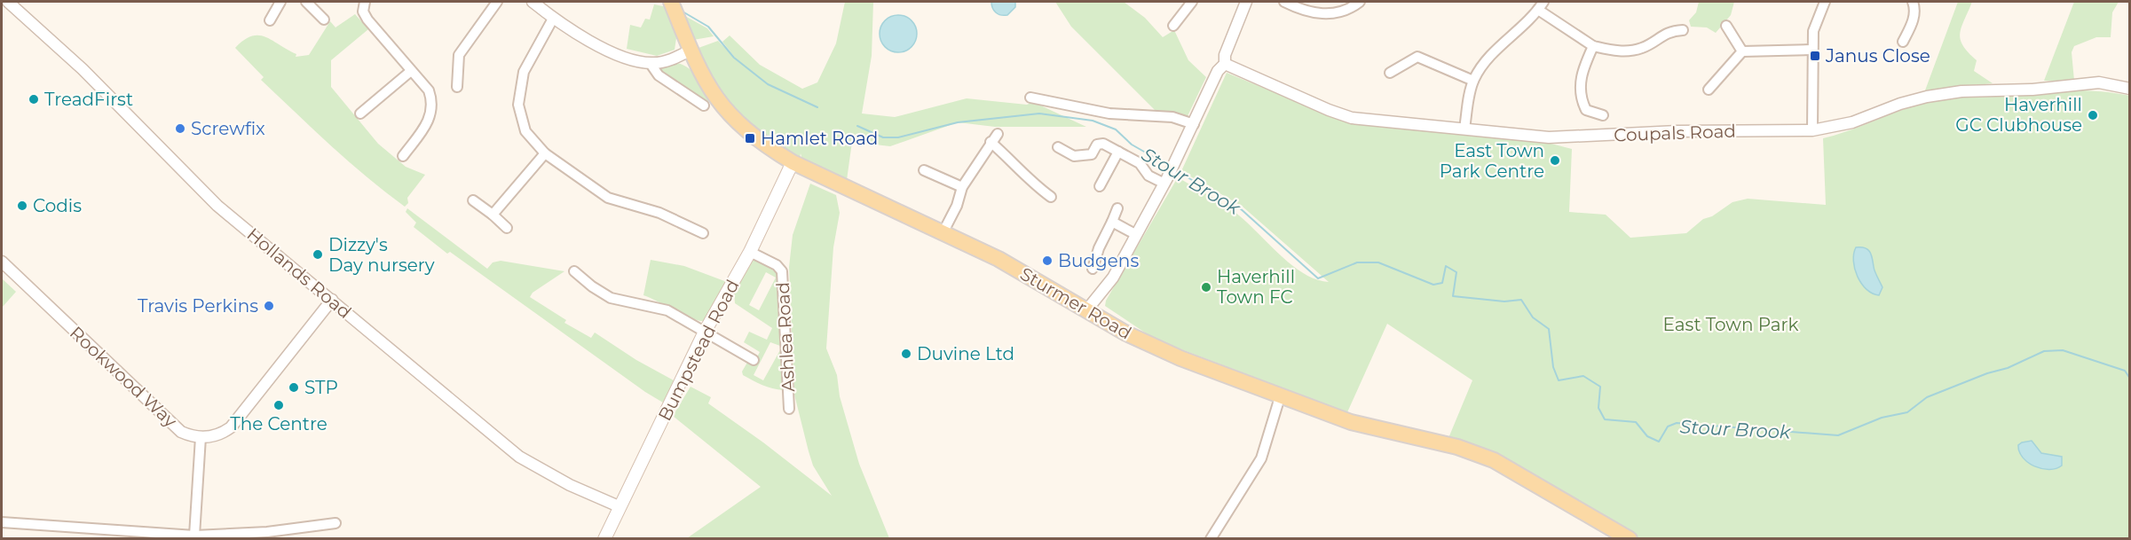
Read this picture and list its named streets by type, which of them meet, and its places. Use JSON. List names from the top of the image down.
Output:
{
  "streets": {
    "main road": ["Sturmer Road", "Bumpstead Road"],
    "street": [
      "Coupals Road",
      "Hollands Road",
      "Ashlea Road",
      "Rookwood Way"
    ]
  },
  "crossings": [
    ["Hollands Road", "Bumpstead Road"],
    ["Sturmer Road", "Bumpstead Road"],
    ["Ashlea Road", "Bumpstead Road"]
  ],
  "water": ["Stour Brook"],
  "parks": ["East Town Park"],
  "places": {
    "transit": ["Janus Close", "Hamlet Road"],
    "other": [
      "TreadFirst",
      "Haverhill GC Clubhouse",
      "Screwfix",
      "East Town Park Centre",
      "Codis",
      "Dizzy's Day nursery",
      "Budgens",
      "Haverhill Town FC",
      "Travis Perkins",
      "Duvine Ltd",
      "STP",
      "The Centre"
    ]
  }
}
